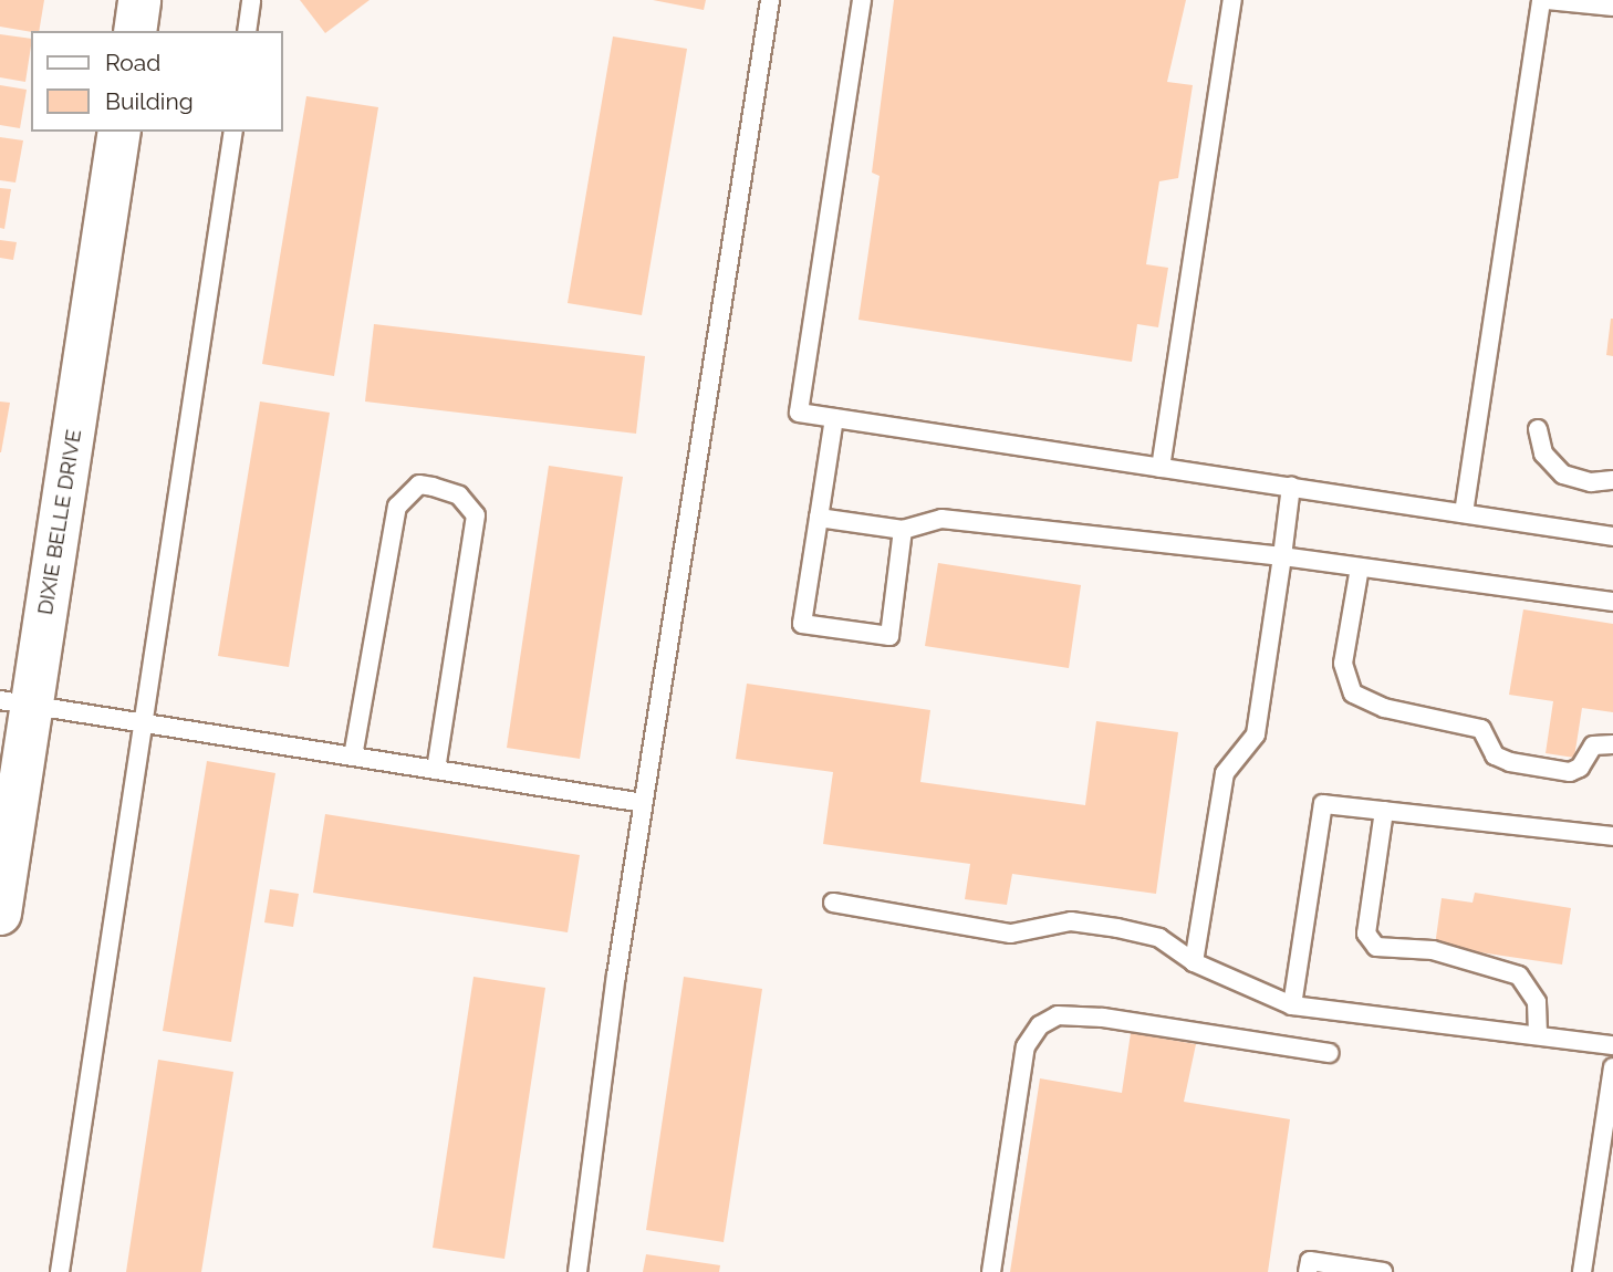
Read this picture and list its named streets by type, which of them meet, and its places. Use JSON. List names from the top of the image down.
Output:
{
  "streets": {
    "street": ["DIXIE BELLE DRIVE"]
  },
  "legend": ["Road", "Building"]
}
